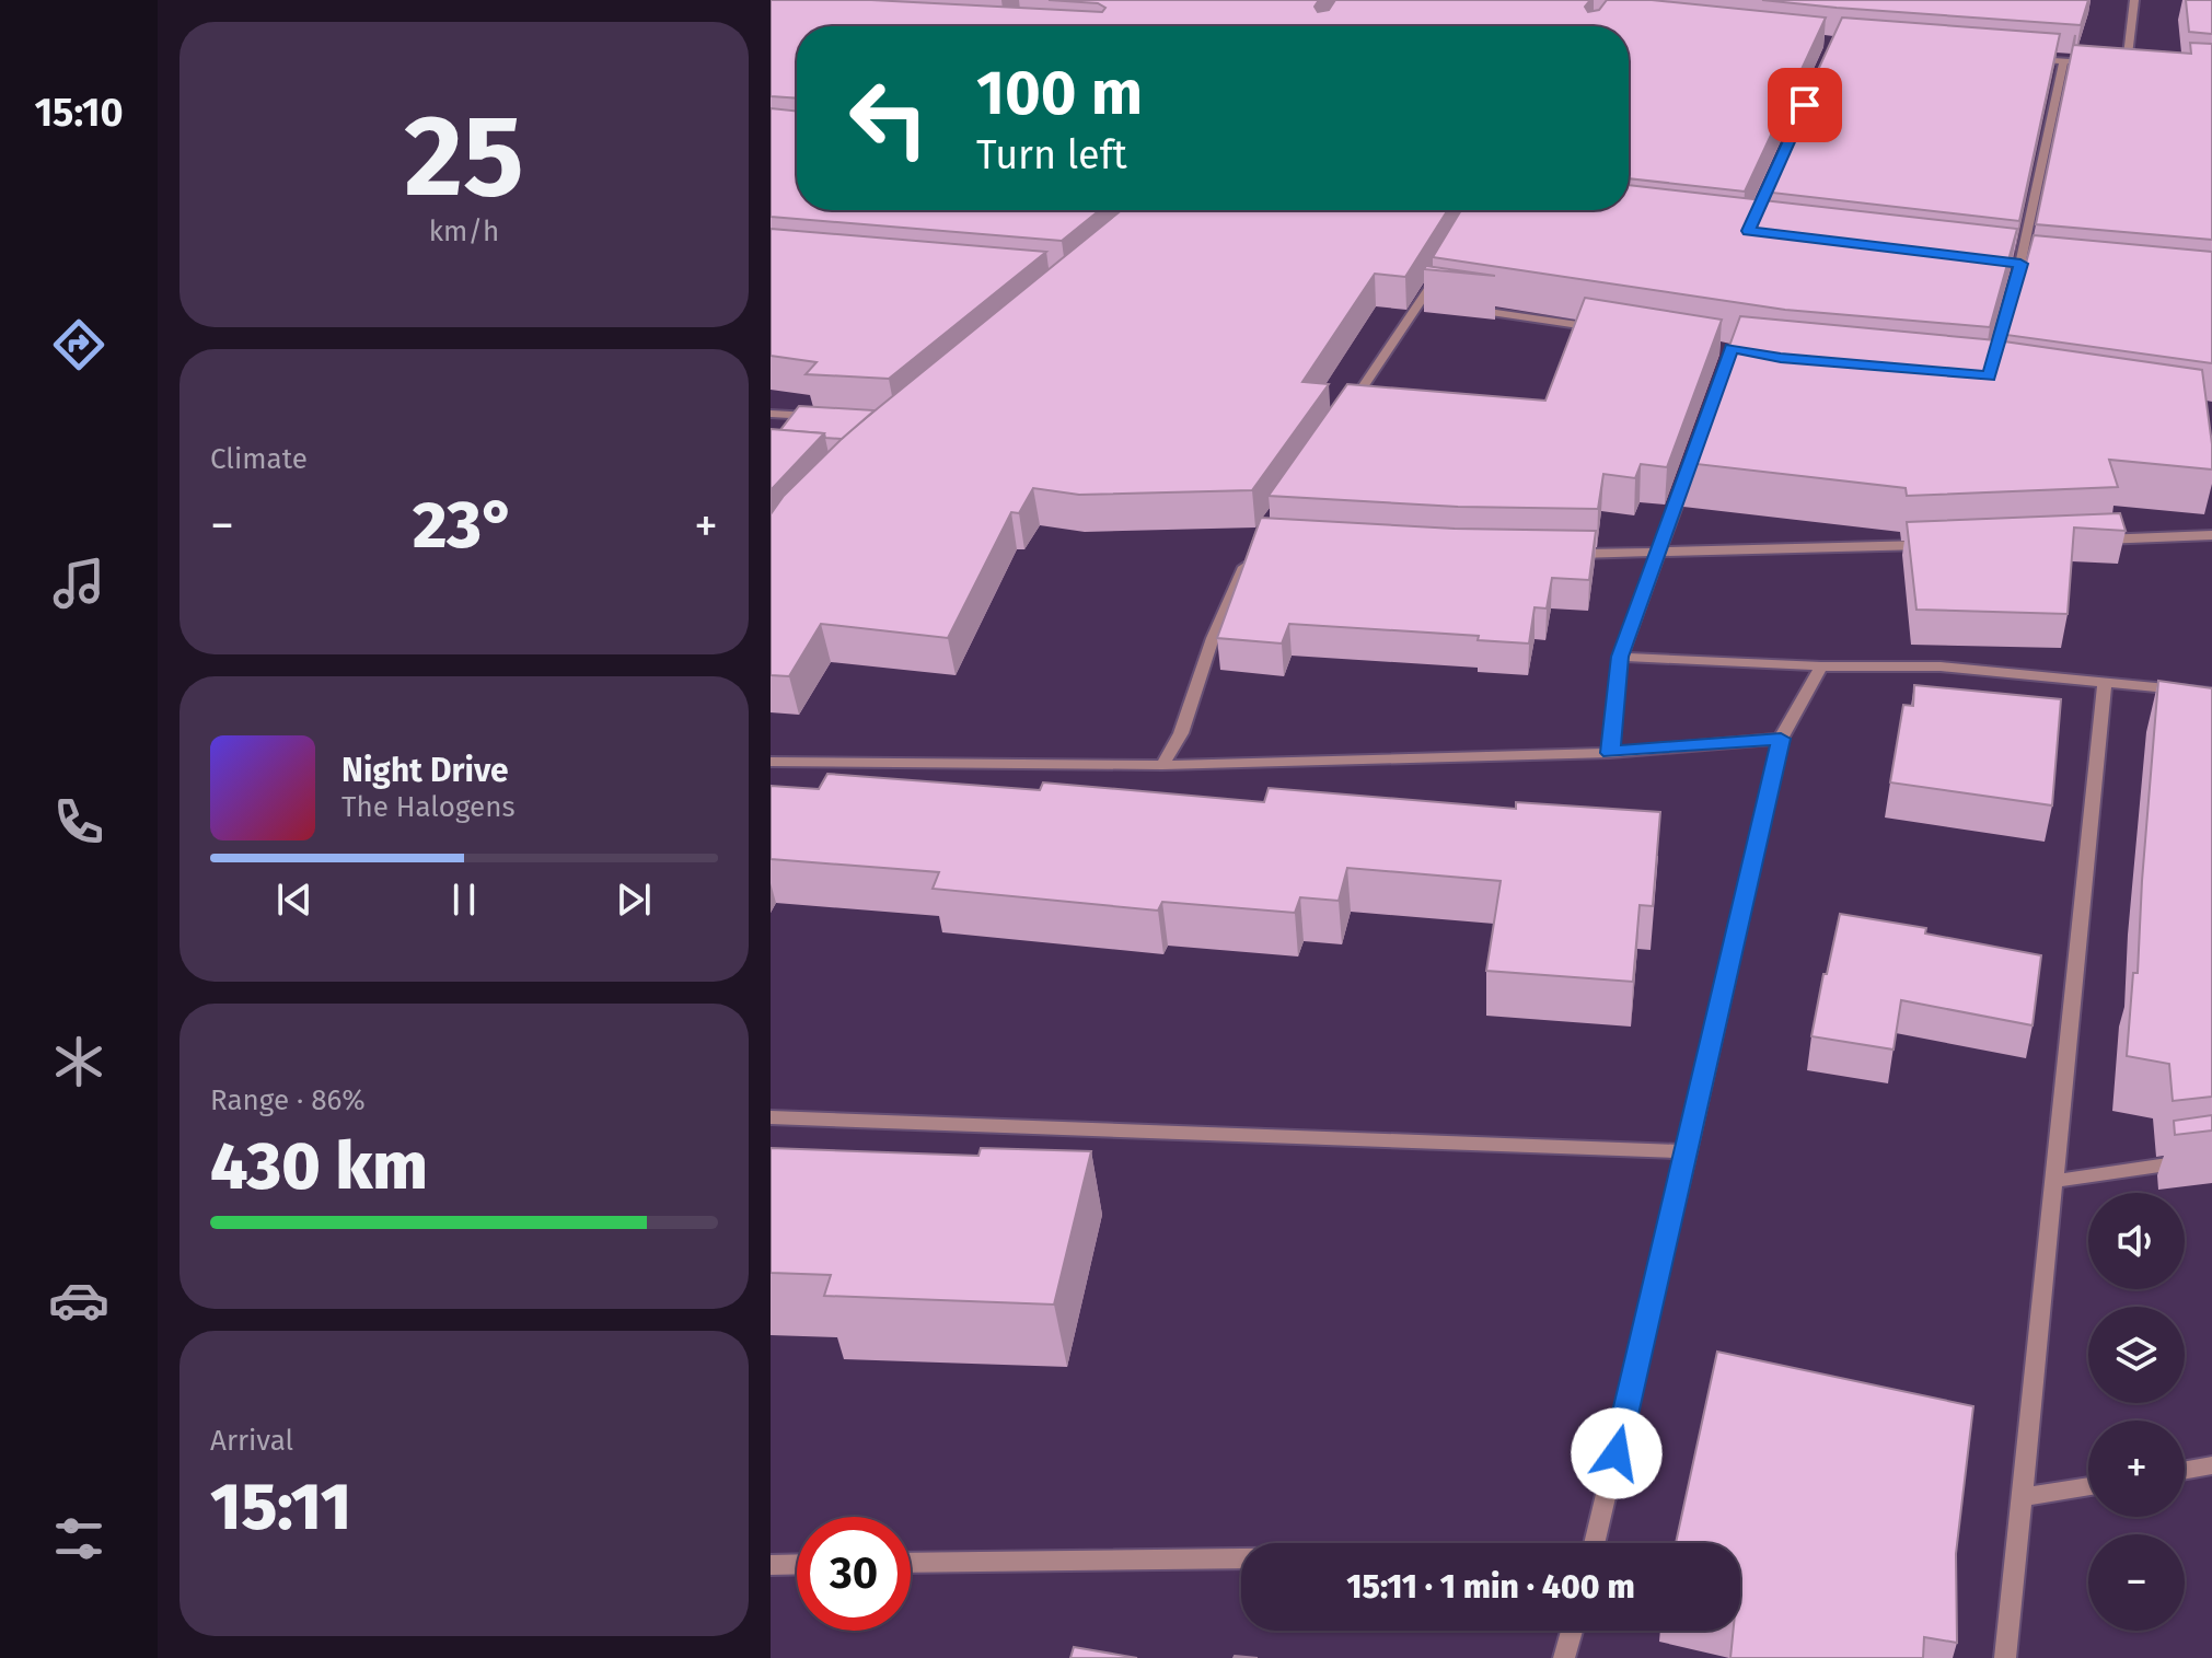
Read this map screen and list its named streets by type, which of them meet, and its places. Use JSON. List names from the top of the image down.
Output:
{
  "page": {
    "tabs": "15:10",
    "tile": [
      ["25", "km/h"],
      "Climate",
      ["Range · 86%", "430 km"],
      ["Arrival", "15:11"]
    ],
    "turn": ["100 m", "Turn left"],
    "heat": ["−", "23°", "+"],
    "song": ["Night Drive", "The Halogens"],
    "map_buttons": ["+", "−"],
    "limit": "30",
    "trip": "15:11 · 1 min · 400 m"
  }
}
